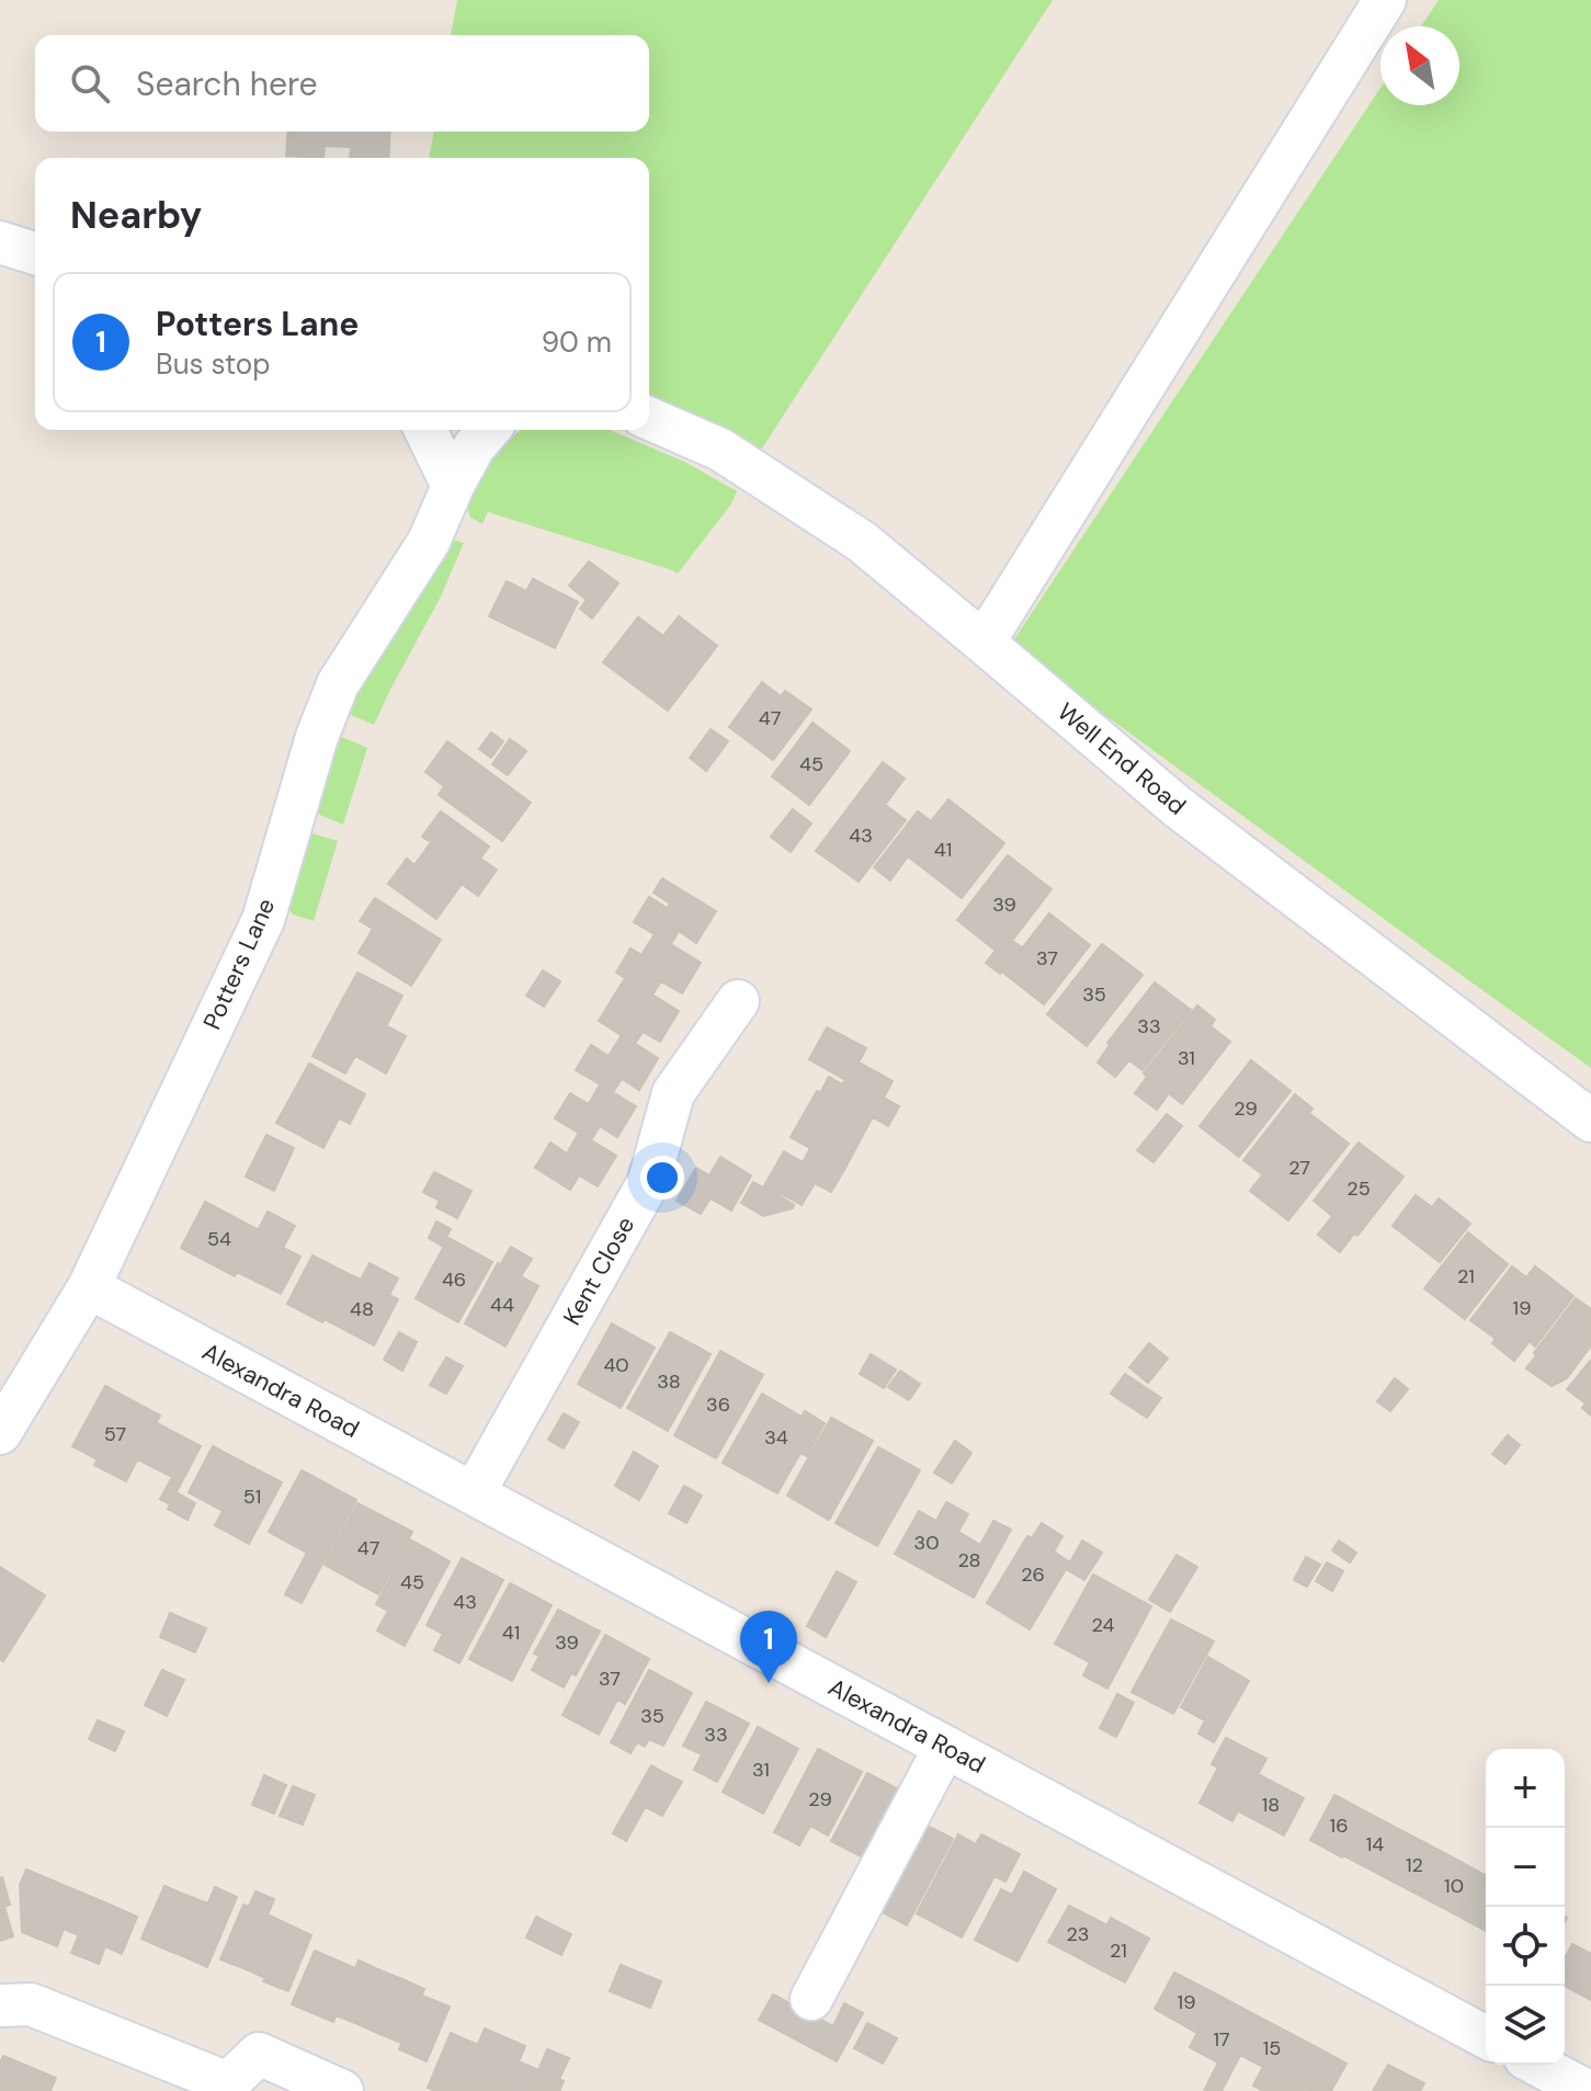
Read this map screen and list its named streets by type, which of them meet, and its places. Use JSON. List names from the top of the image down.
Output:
{
  "streets": {
    "street": [
      "Well End Road",
      "Potters Lane",
      "Kent Close",
      "Alexandra Road"
    ]
  },
  "crossings": [
    ["Potters Lane", "Alexandra Road"],
    ["Kent Close", "Alexandra Road"]
  ],
  "house_numbers": [
    "47",
    "45",
    "43",
    "41",
    "39",
    "37",
    "35",
    "33",
    "31",
    "29",
    "27",
    "25",
    "54",
    "21",
    "46",
    "44",
    "19",
    "48",
    "40",
    "38",
    "36",
    "57",
    "34",
    "51",
    "30",
    "47",
    "28",
    "26",
    "45",
    "43",
    "24",
    "41",
    "39",
    "37",
    "35",
    "33",
    "31",
    "29",
    "18",
    "16",
    "14",
    "12",
    "10",
    "23",
    "21",
    "19",
    "17",
    "15"
  ],
  "north": "top left",
  "page": {
    "search": "Search here",
    "heading": "Nearby",
    "list": [
      {
        "mark": "1",
        "name": "Potters Lane",
        "note": "Bus stop",
        "value": "90 m"
      }
    ],
    "pins": "1",
    "map_buttons": ["+", "−"]
  }
}
